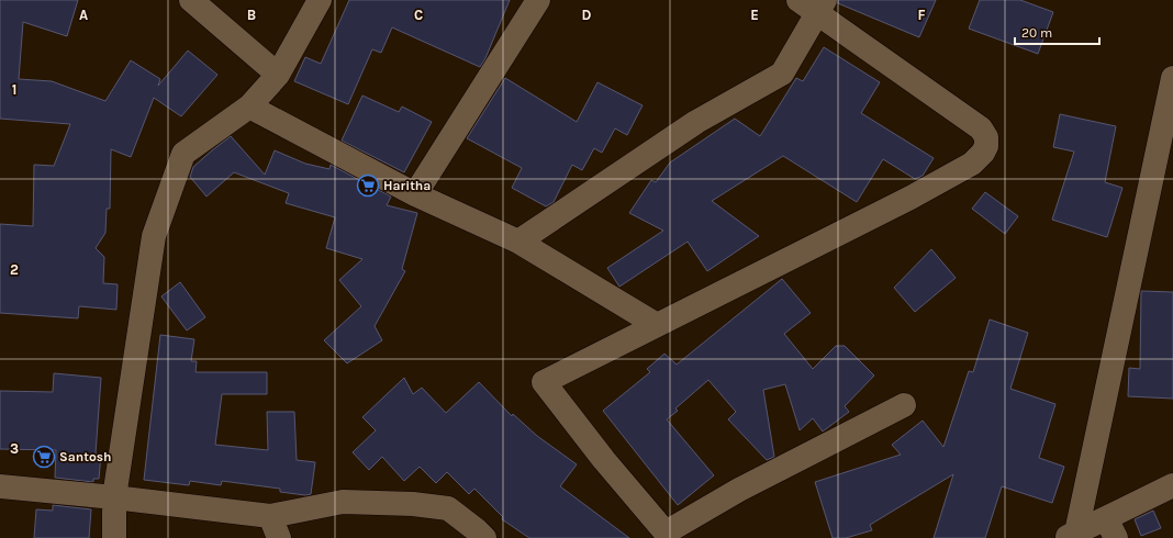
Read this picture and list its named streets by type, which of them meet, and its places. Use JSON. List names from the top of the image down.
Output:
{
  "places": {
    "supermarket": ["Haritha", "Santosh"]
  },
  "scale_bar": "20 m",
  "grid": {
    "columns": [
      "A",
      "B",
      "C",
      "D",
      "E",
      "F"
    ],
    "rows": ["1", "2", "3"]
  }
}
